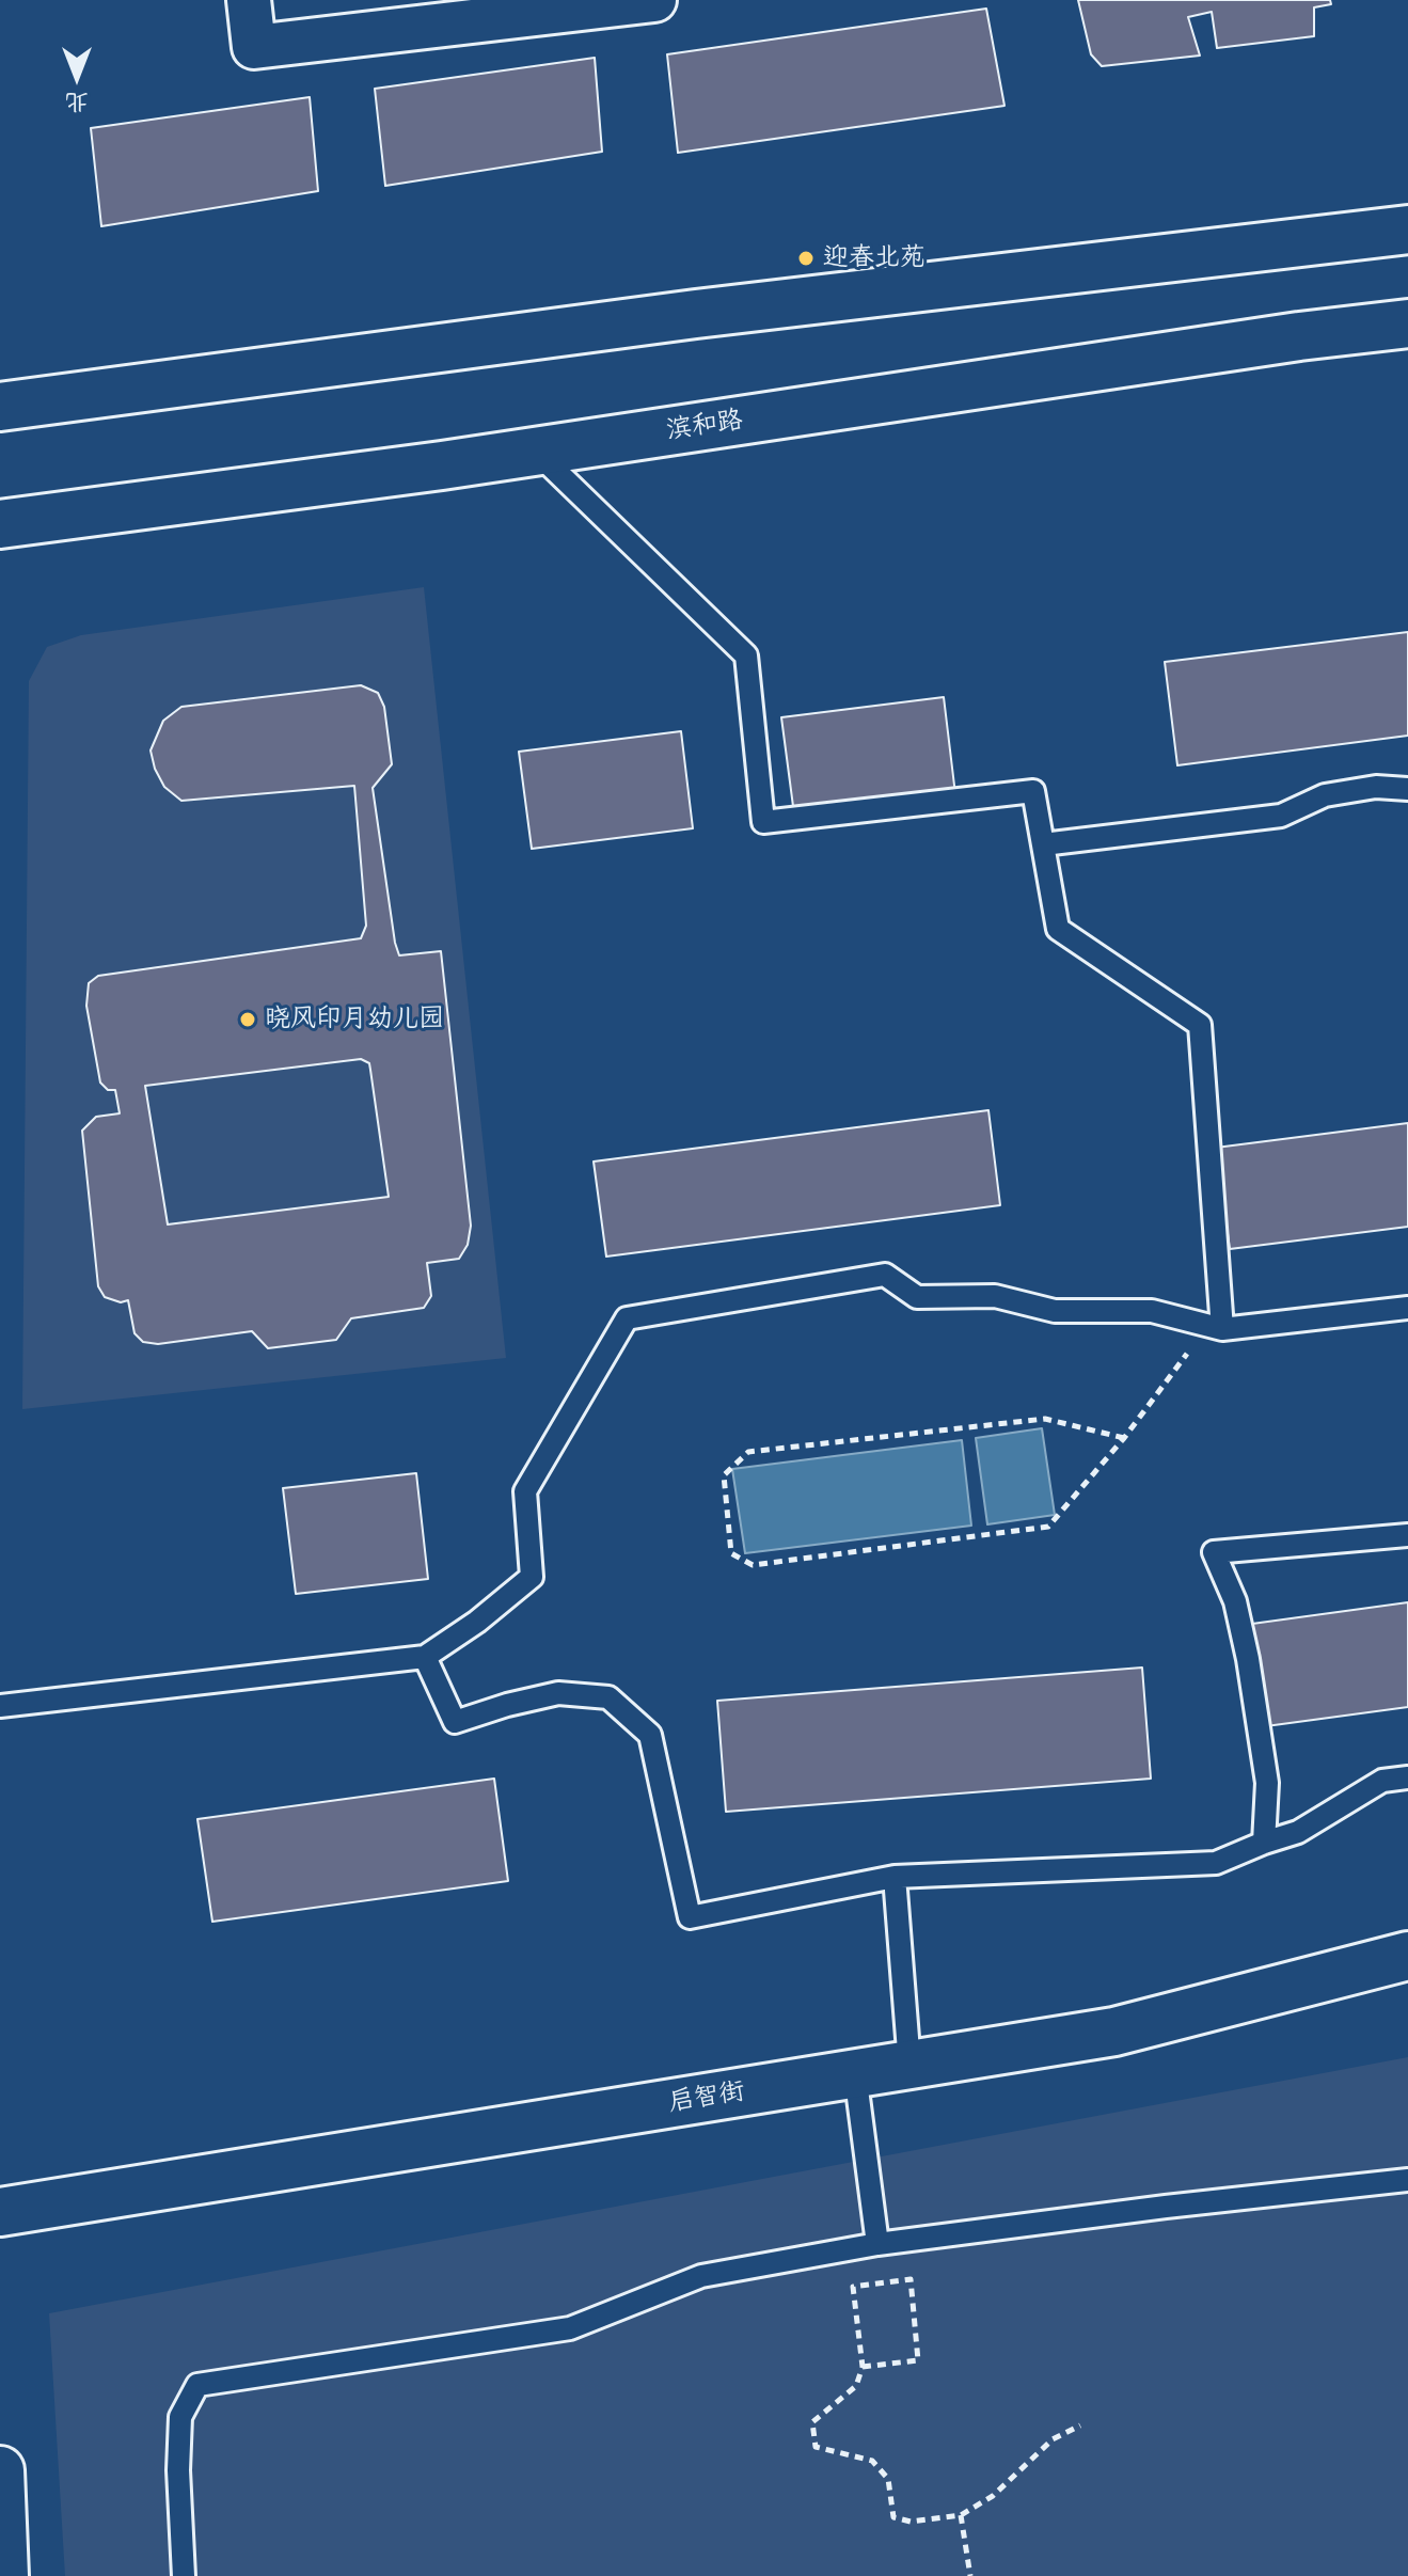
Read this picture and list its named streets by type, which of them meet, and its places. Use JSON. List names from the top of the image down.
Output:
{
  "streets": {
    "main road": ["滨和路", "启智街"]
  },
  "places": ["迎春北苑", "晓风印月幼儿园"],
  "north": "bottom"
}
